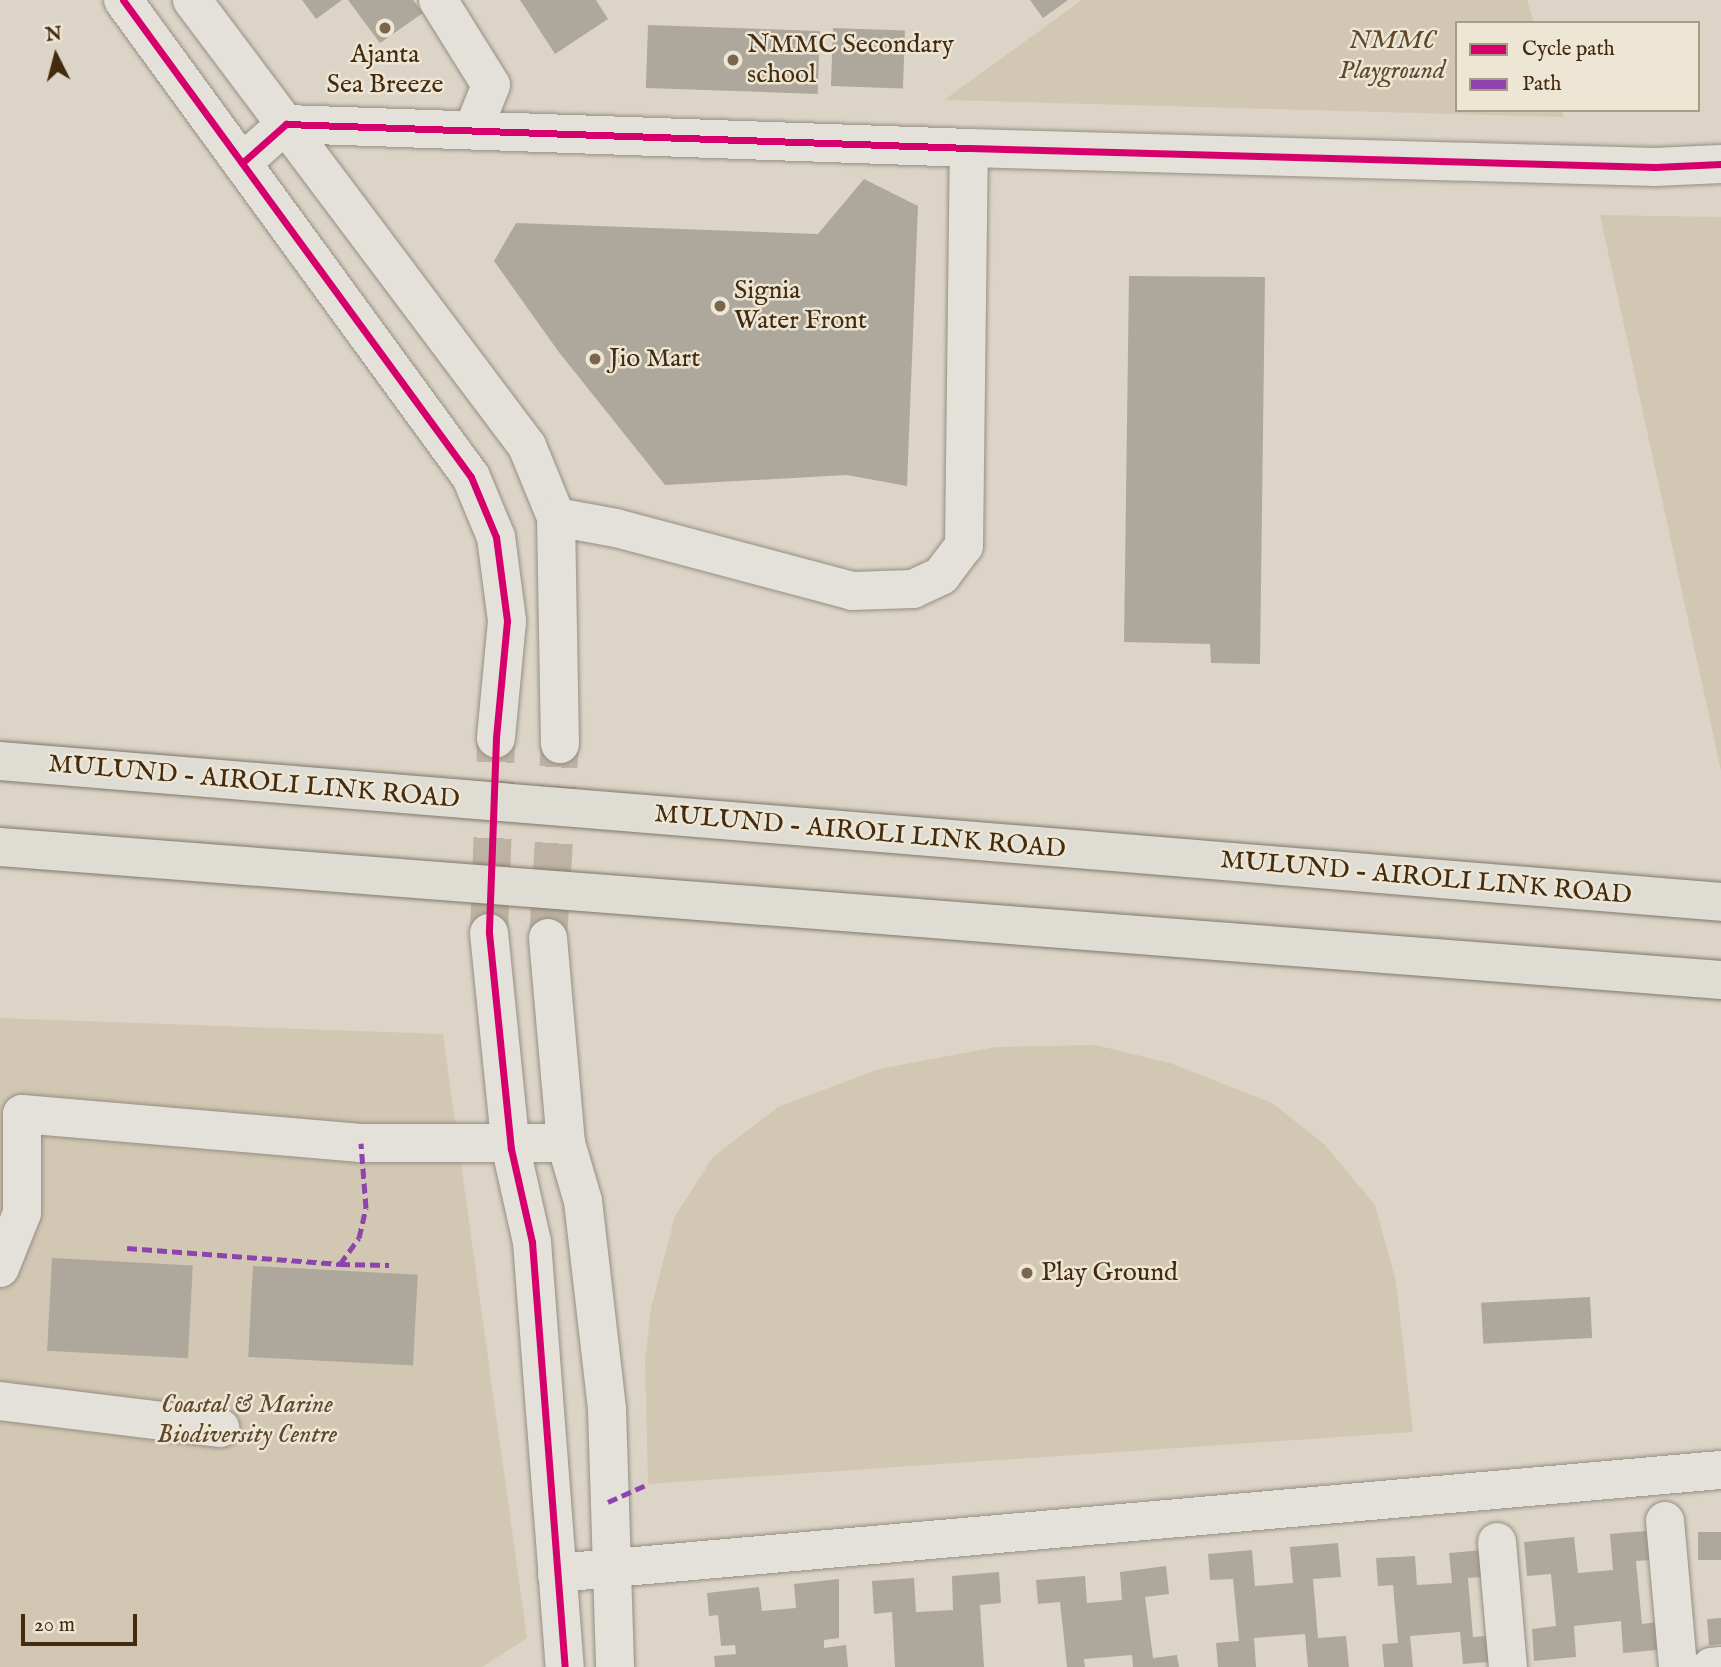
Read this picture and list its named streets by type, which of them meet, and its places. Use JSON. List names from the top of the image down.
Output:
{
  "streets": {
    "main road": ["MULUND - AIROLI LINK ROAD"]
  },
  "parks": ["NMMC Playground", "Coastal & Marine Biodiversity Centre"],
  "places": [
    "Ajanta Sea Breeze",
    "NMMC Secondary school",
    "Signia Water Front",
    "Jio Mart",
    "Play Ground"
  ],
  "legend": ["Cycle path", "Path"],
  "scale_bar": "20 m",
  "north": "top"
}
